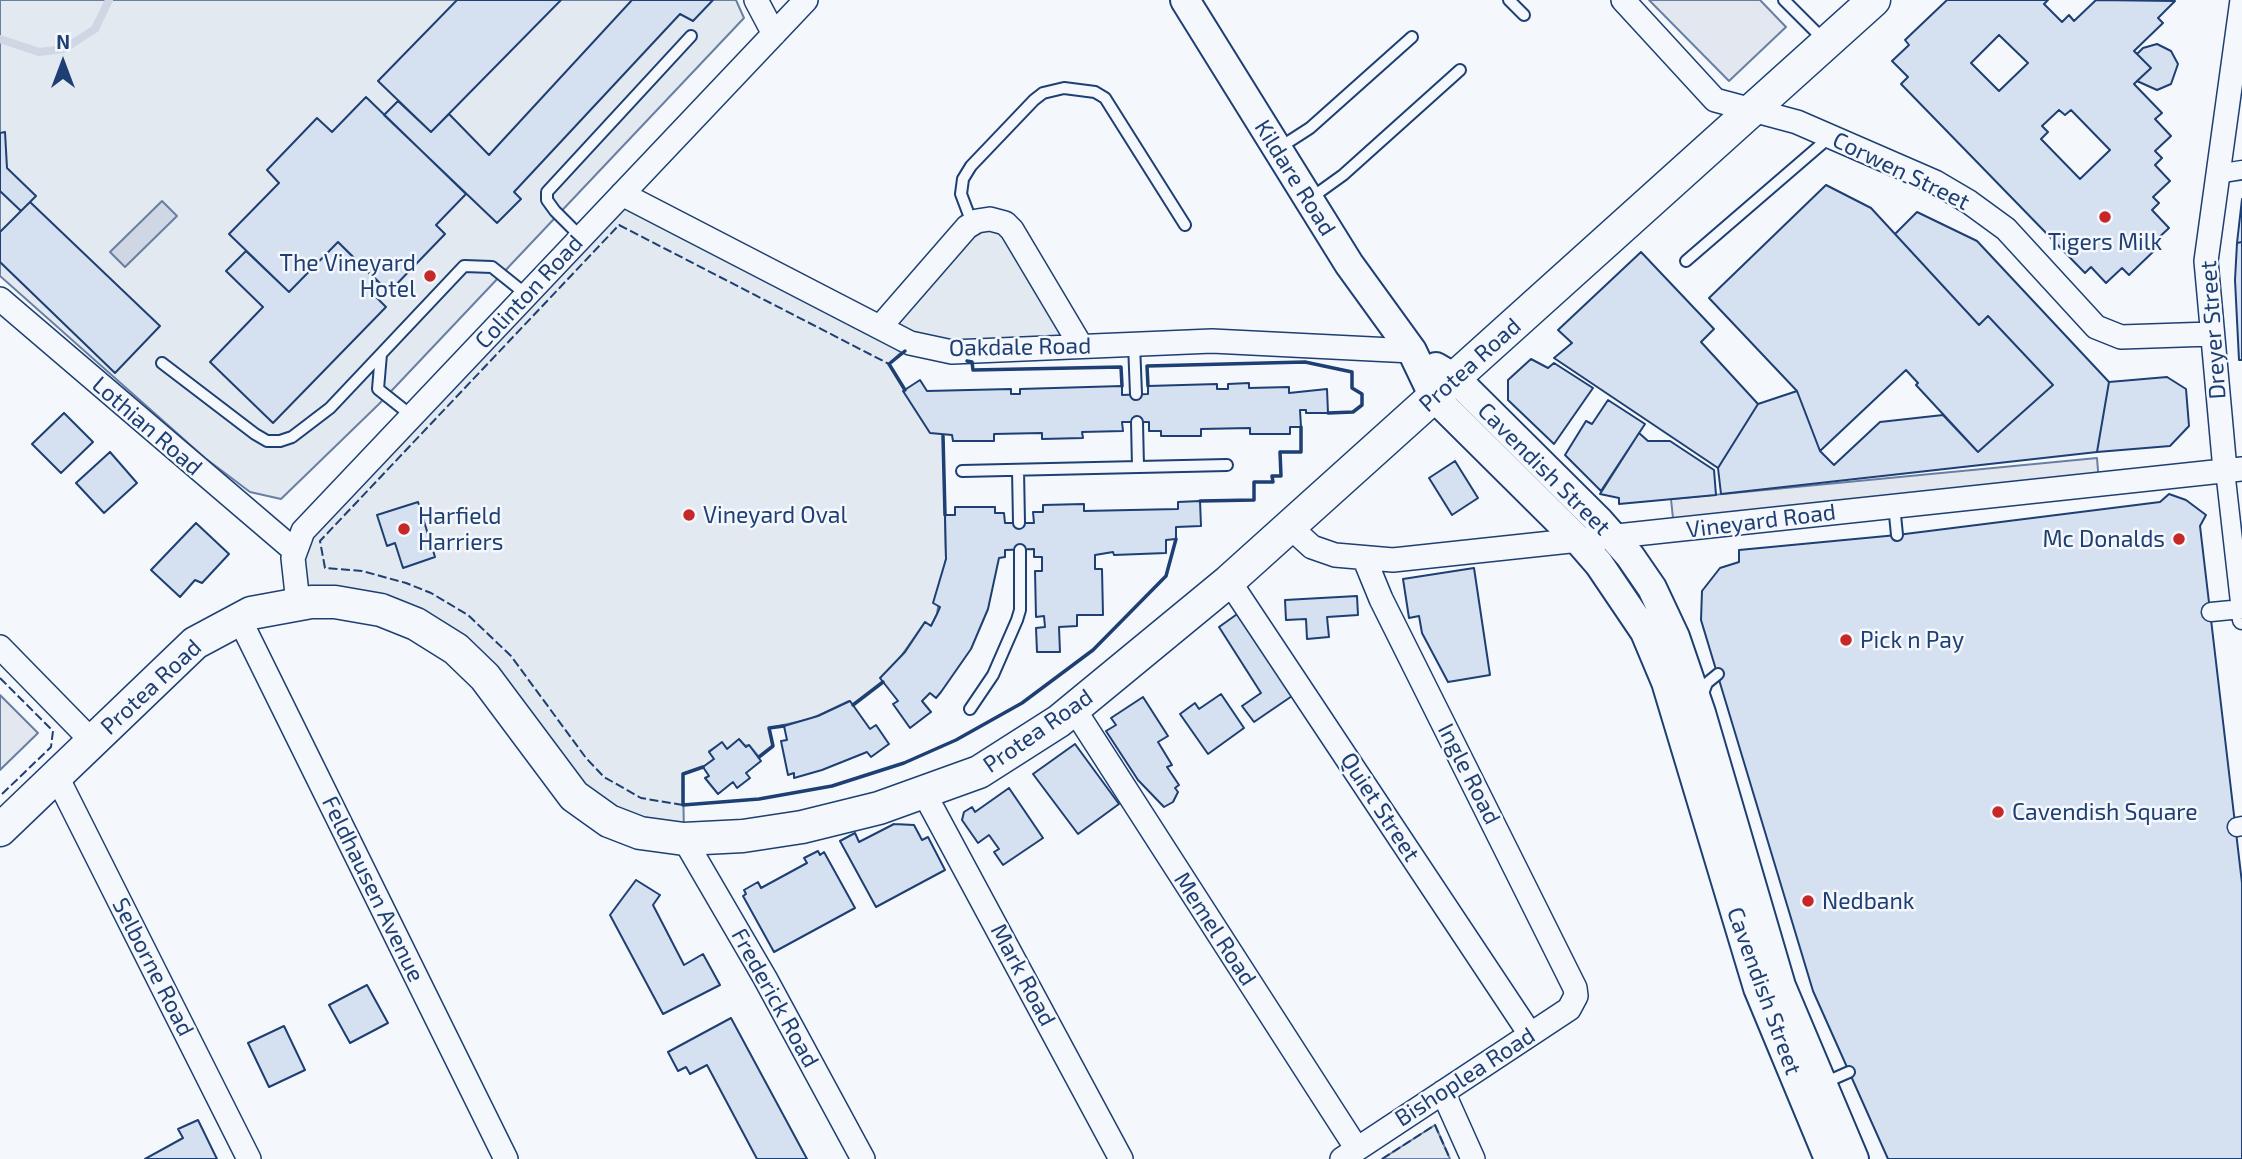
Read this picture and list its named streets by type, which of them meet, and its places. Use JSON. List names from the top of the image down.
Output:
{
  "streets": {
    "main road": ["Protea Road"],
    "street": [
      "Corwen Street",
      "Kildare Road",
      "Colinton Road",
      "Dreyer Street",
      "Oakdale Road",
      "Lothian Road",
      "Cavendish Street",
      "Vineyard Road",
      "Ingle Road",
      "Quiet Street",
      "Feldhausen Avenue",
      "Memel Road",
      "Selborne Road",
      "Mark Road",
      "Frederick Road",
      "Bishoplea Road"
    ]
  },
  "crossings": [
    ["Corwen Street", "Dreyer Street"],
    ["Corwen Street", "Protea Road"],
    ["Kildare Road", "Oakdale Road"],
    ["Kildare Road", "Cavendish Street"],
    ["Colinton Road", "Oakdale Road"],
    ["Colinton Road", "Lothian Road"],
    ["Dreyer Street", "Vineyard Road"],
    ["Oakdale Road", "Cavendish Street"],
    ["Protea Road", "Cavendish Street"],
    ["Protea Road", "Vineyard Road"],
    ["Protea Road", "Quiet Street"],
    ["Protea Road", "Feldhausen Avenue"],
    ["Protea Road", "Memel Road"],
    ["Protea Road", "Selborne Road"],
    ["Protea Road", "Mark Road"],
    ["Protea Road", "Frederick Road"],
    ["Cavendish Street", "Vineyard Road"],
    ["Vineyard Road", "Ingle Road"],
    ["Ingle Road", "Bishoplea Road"],
    ["Quiet Street", "Bishoplea Road"],
    ["Memel Road", "Bishoplea Road"]
  ],
  "places": [
    "Tigers Milk",
    "The Vineyard Hotel",
    "Vineyard Oval",
    "Harfield Harriers",
    "Mc Donalds",
    "Pick n Pay",
    "Cavendish Square",
    "Nedbank"
  ],
  "north": "top"
}
